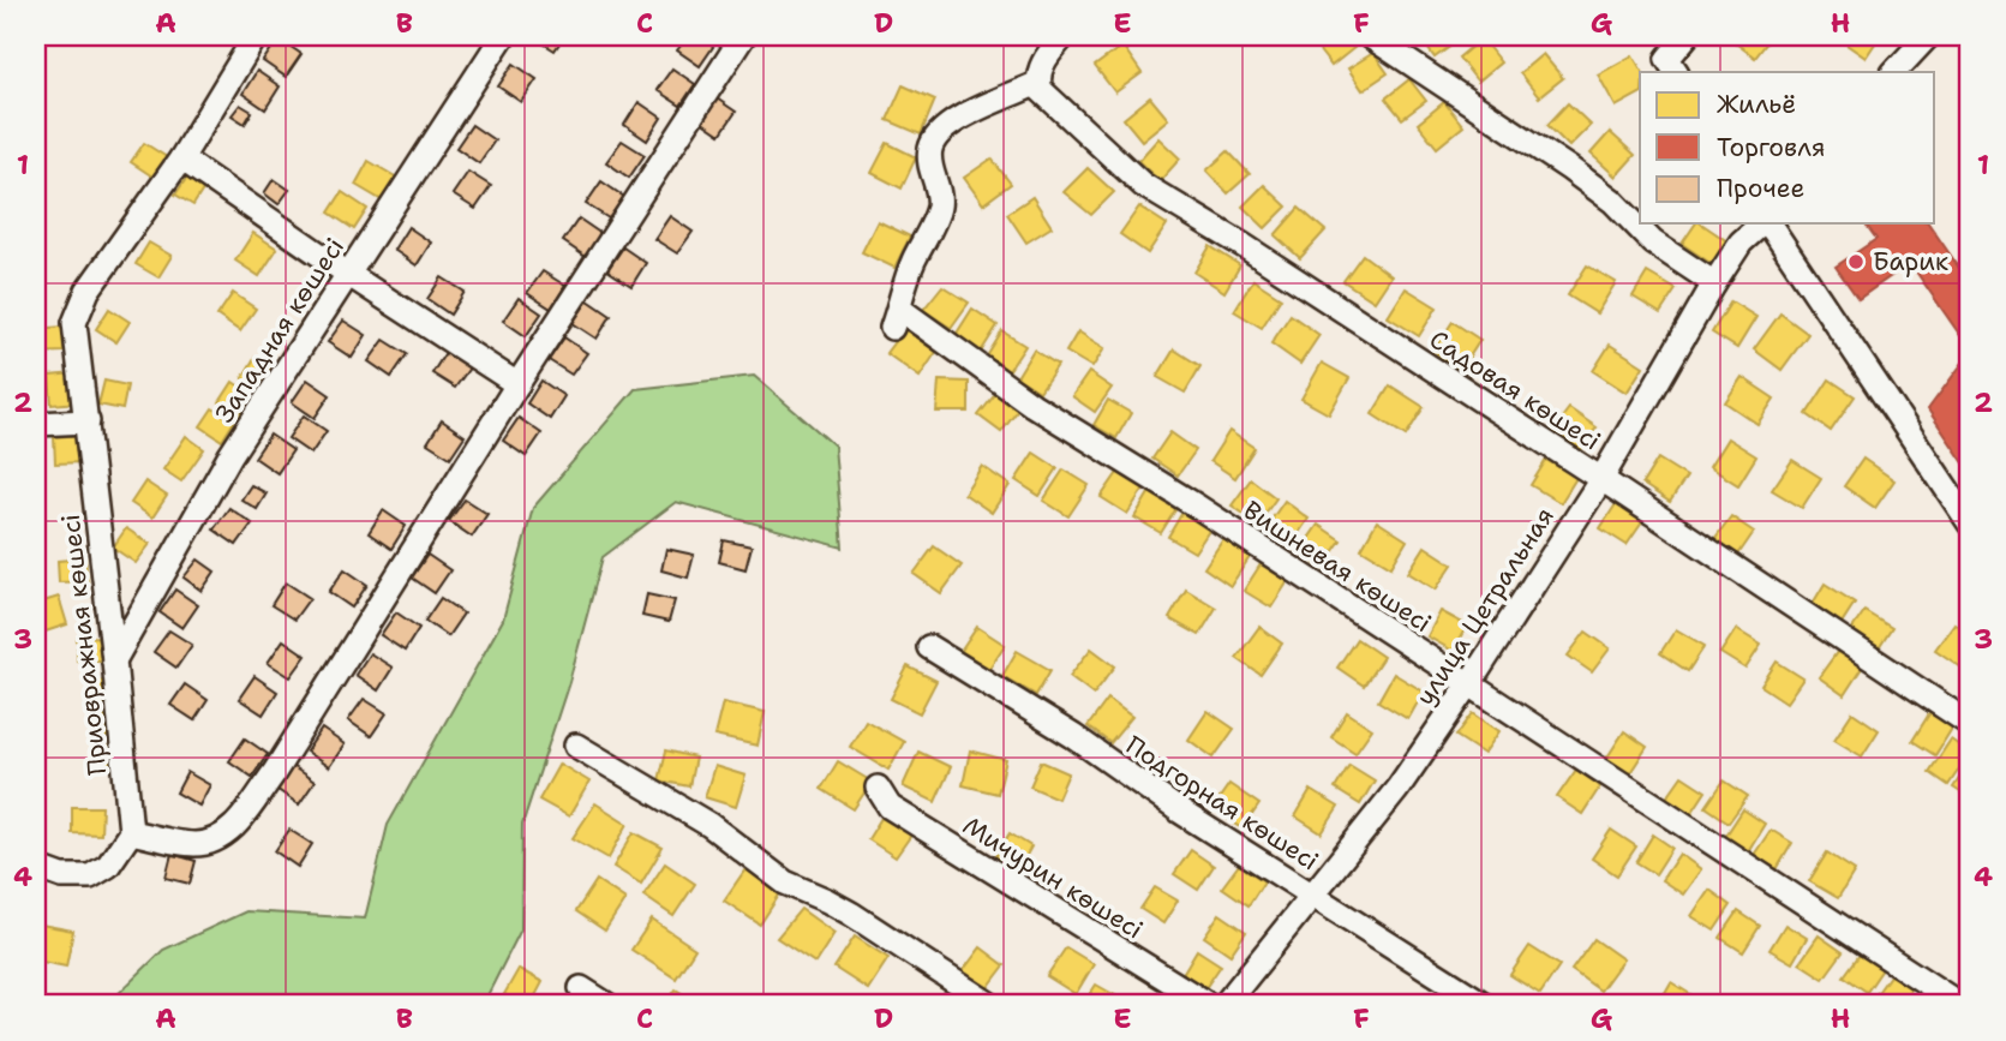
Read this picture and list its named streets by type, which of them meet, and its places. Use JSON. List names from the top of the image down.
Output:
{
  "streets": {
    "street": [
      "Западная көшесі",
      "Садовая көшесі",
      "Вишневая көшесі",
      "улица Цетральная",
      "Приовражная көшесі",
      "Подгорная көшесі",
      "Мичурин көшесі"
    ]
  },
  "crossings": [
    ["Западная көшесі", "Приовражная көшесі"],
    ["Садовая көшесі", "Вишневая көшесі"],
    ["Садовая көшесі", "улица Цетральная"],
    ["Вишневая көшесі", "улица Цетральная"],
    ["улица Цетральная", "Подгорная көшесі"]
  ],
  "places": ["Барик"],
  "legend": ["Жильё", "Торговля", "Прочее"],
  "grid": {
    "columns": [
      "A",
      "B",
      "C",
      "D",
      "E",
      "F",
      "G",
      "H"
    ],
    "rows": [
      "1",
      "2",
      "3",
      "4"
    ]
  }
}
